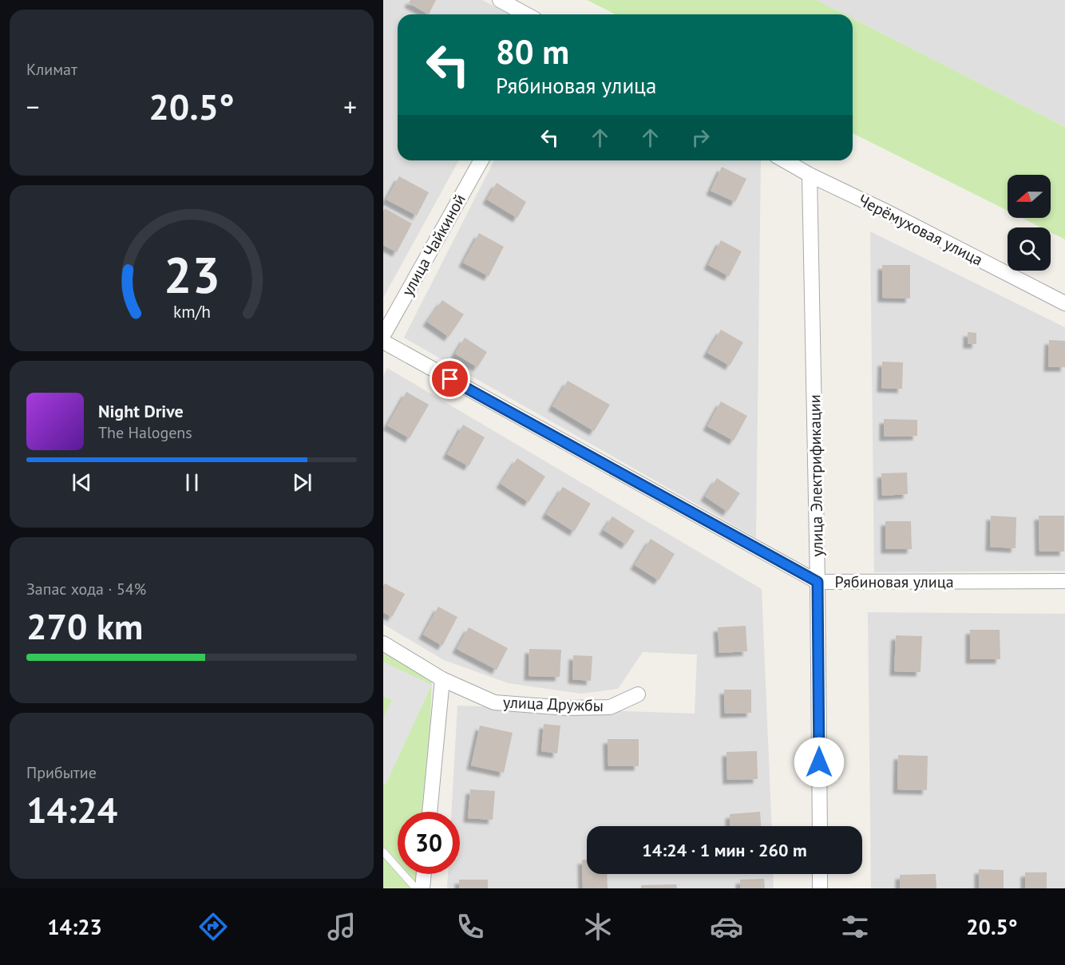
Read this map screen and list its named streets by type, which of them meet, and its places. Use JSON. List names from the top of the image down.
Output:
{
  "streets": {
    "street": [
      "Черёмуховая улица",
      "улица Чайкиной",
      "улица Электрификации",
      "Рябиновая улица",
      "улица Дружбы"
    ]
  },
  "crossings": [
    ["Черёмуховая улица", "улица Электрификации"],
    ["улица Электрификации", "Рябиновая улица"]
  ],
  "north": "left",
  "page": {
    "tile": [
      "Климат",
      ["Запас хода · 54%", "270 km"],
      ["Прибытие", "14:24"]
    ],
    "turn": ["80 m", "Рябиновая улица"],
    "heat": ["−", "20.5°", "+"],
    "song": ["Night Drive", "The Halogens"],
    "limit": "30",
    "trip": "14:24 · 1 мин · 260 m",
    "tabs": ["14:23", "20.5°"],
    "gauge": ["23", "km/h"]
  }
}
